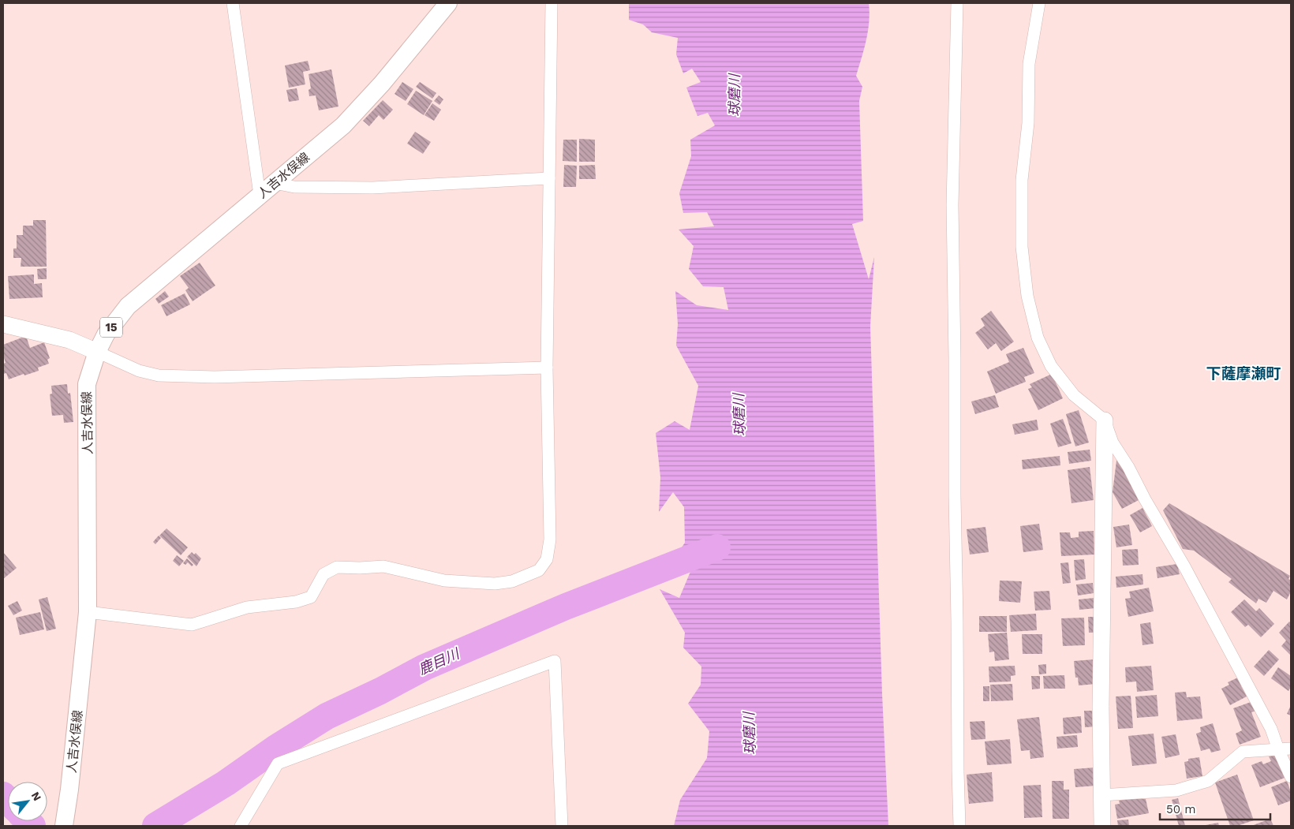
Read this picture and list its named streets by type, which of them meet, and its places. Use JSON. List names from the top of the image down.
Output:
{
  "streets": {
    "main road": ["人吉水俣線", "15"]
  },
  "districts": ["下薩摩瀬町"],
  "water": ["球磨川", "鹿目川"],
  "scale_bar": "50 m",
  "north": "top right"
}
